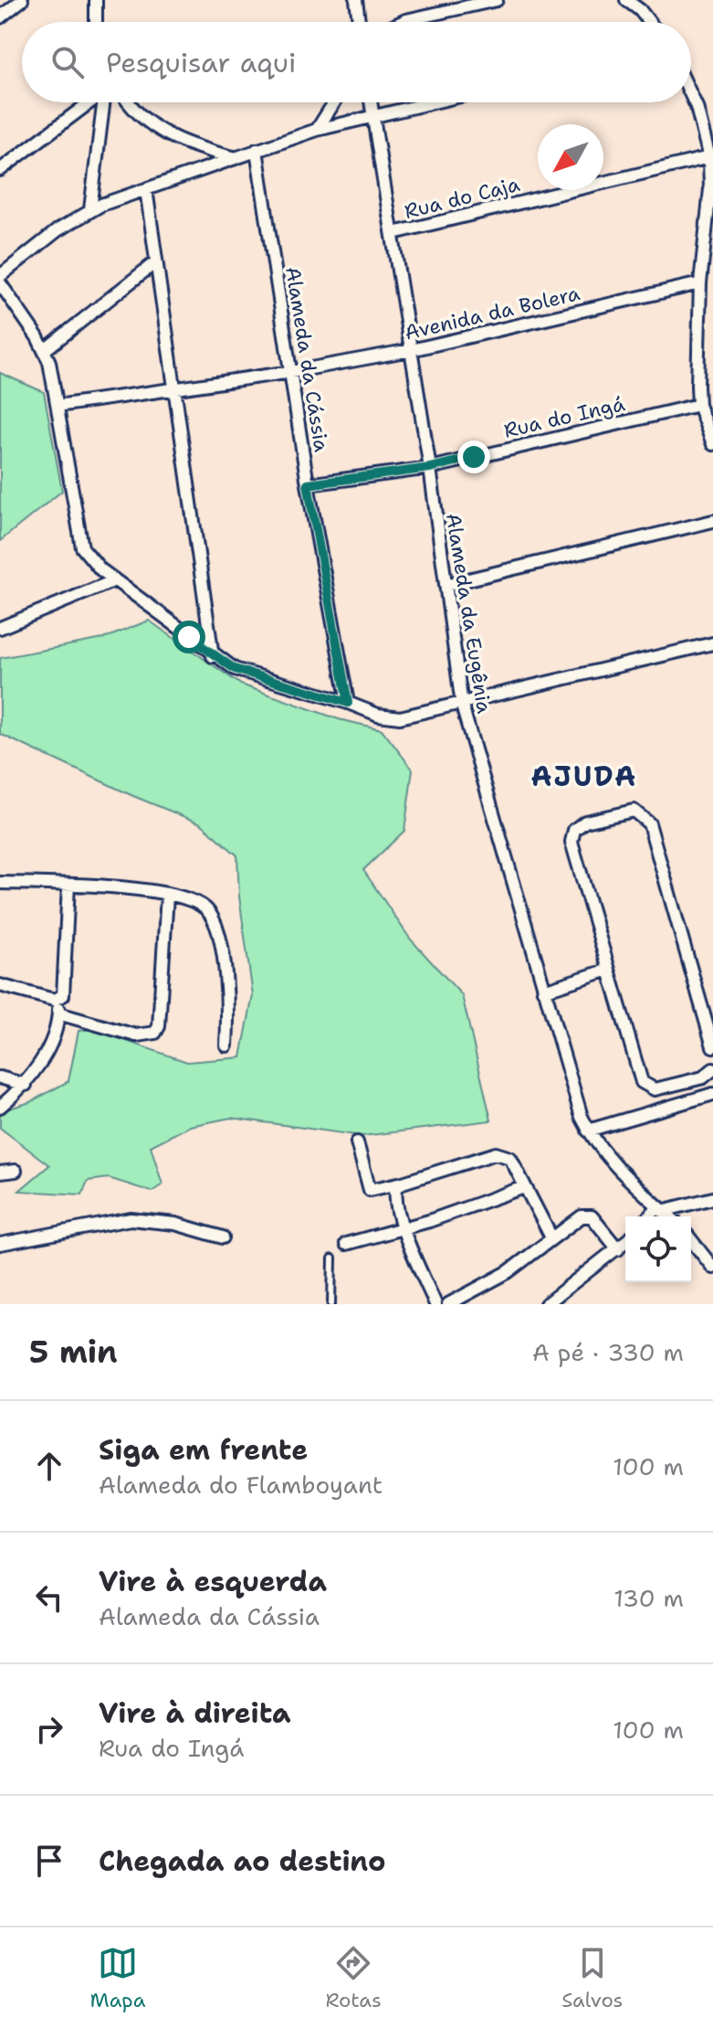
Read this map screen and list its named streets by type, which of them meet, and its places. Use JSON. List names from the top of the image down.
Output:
{
  "streets": {
    "street": [
      "Rua do Caja",
      "Avenida da Bolera",
      "Alameda da Cássia",
      "Rua do Ingá",
      "Alameda da Eugênia"
    ]
  },
  "crossings": [
    ["Rua do Caja", "Alameda da Eugênia"],
    ["Avenida da Bolera", "Alameda da Cássia"],
    ["Avenida da Bolera", "Alameda da Eugênia"],
    ["Alameda da Cássia", "Rua do Ingá"],
    ["Rua do Ingá", "Alameda da Eugênia"]
  ],
  "districts": ["AJUDA"],
  "north": "bottom left",
  "page": {
    "search": "Pesquisar aqui",
    "heading": ["5 min", "A pé · 330 m"],
    "list": [
      ["Siga em frente", "Alameda do Flamboyant", "100 m"],
      ["Vire à esquerda", "Alameda da Cássia", "130 m"],
      ["Vire à direita", "Rua do Ingá", "100 m"],
      "Chegada ao destino"
    ],
    "nav": ["Mapa", "Rotas", "Salvos"]
  }
}
